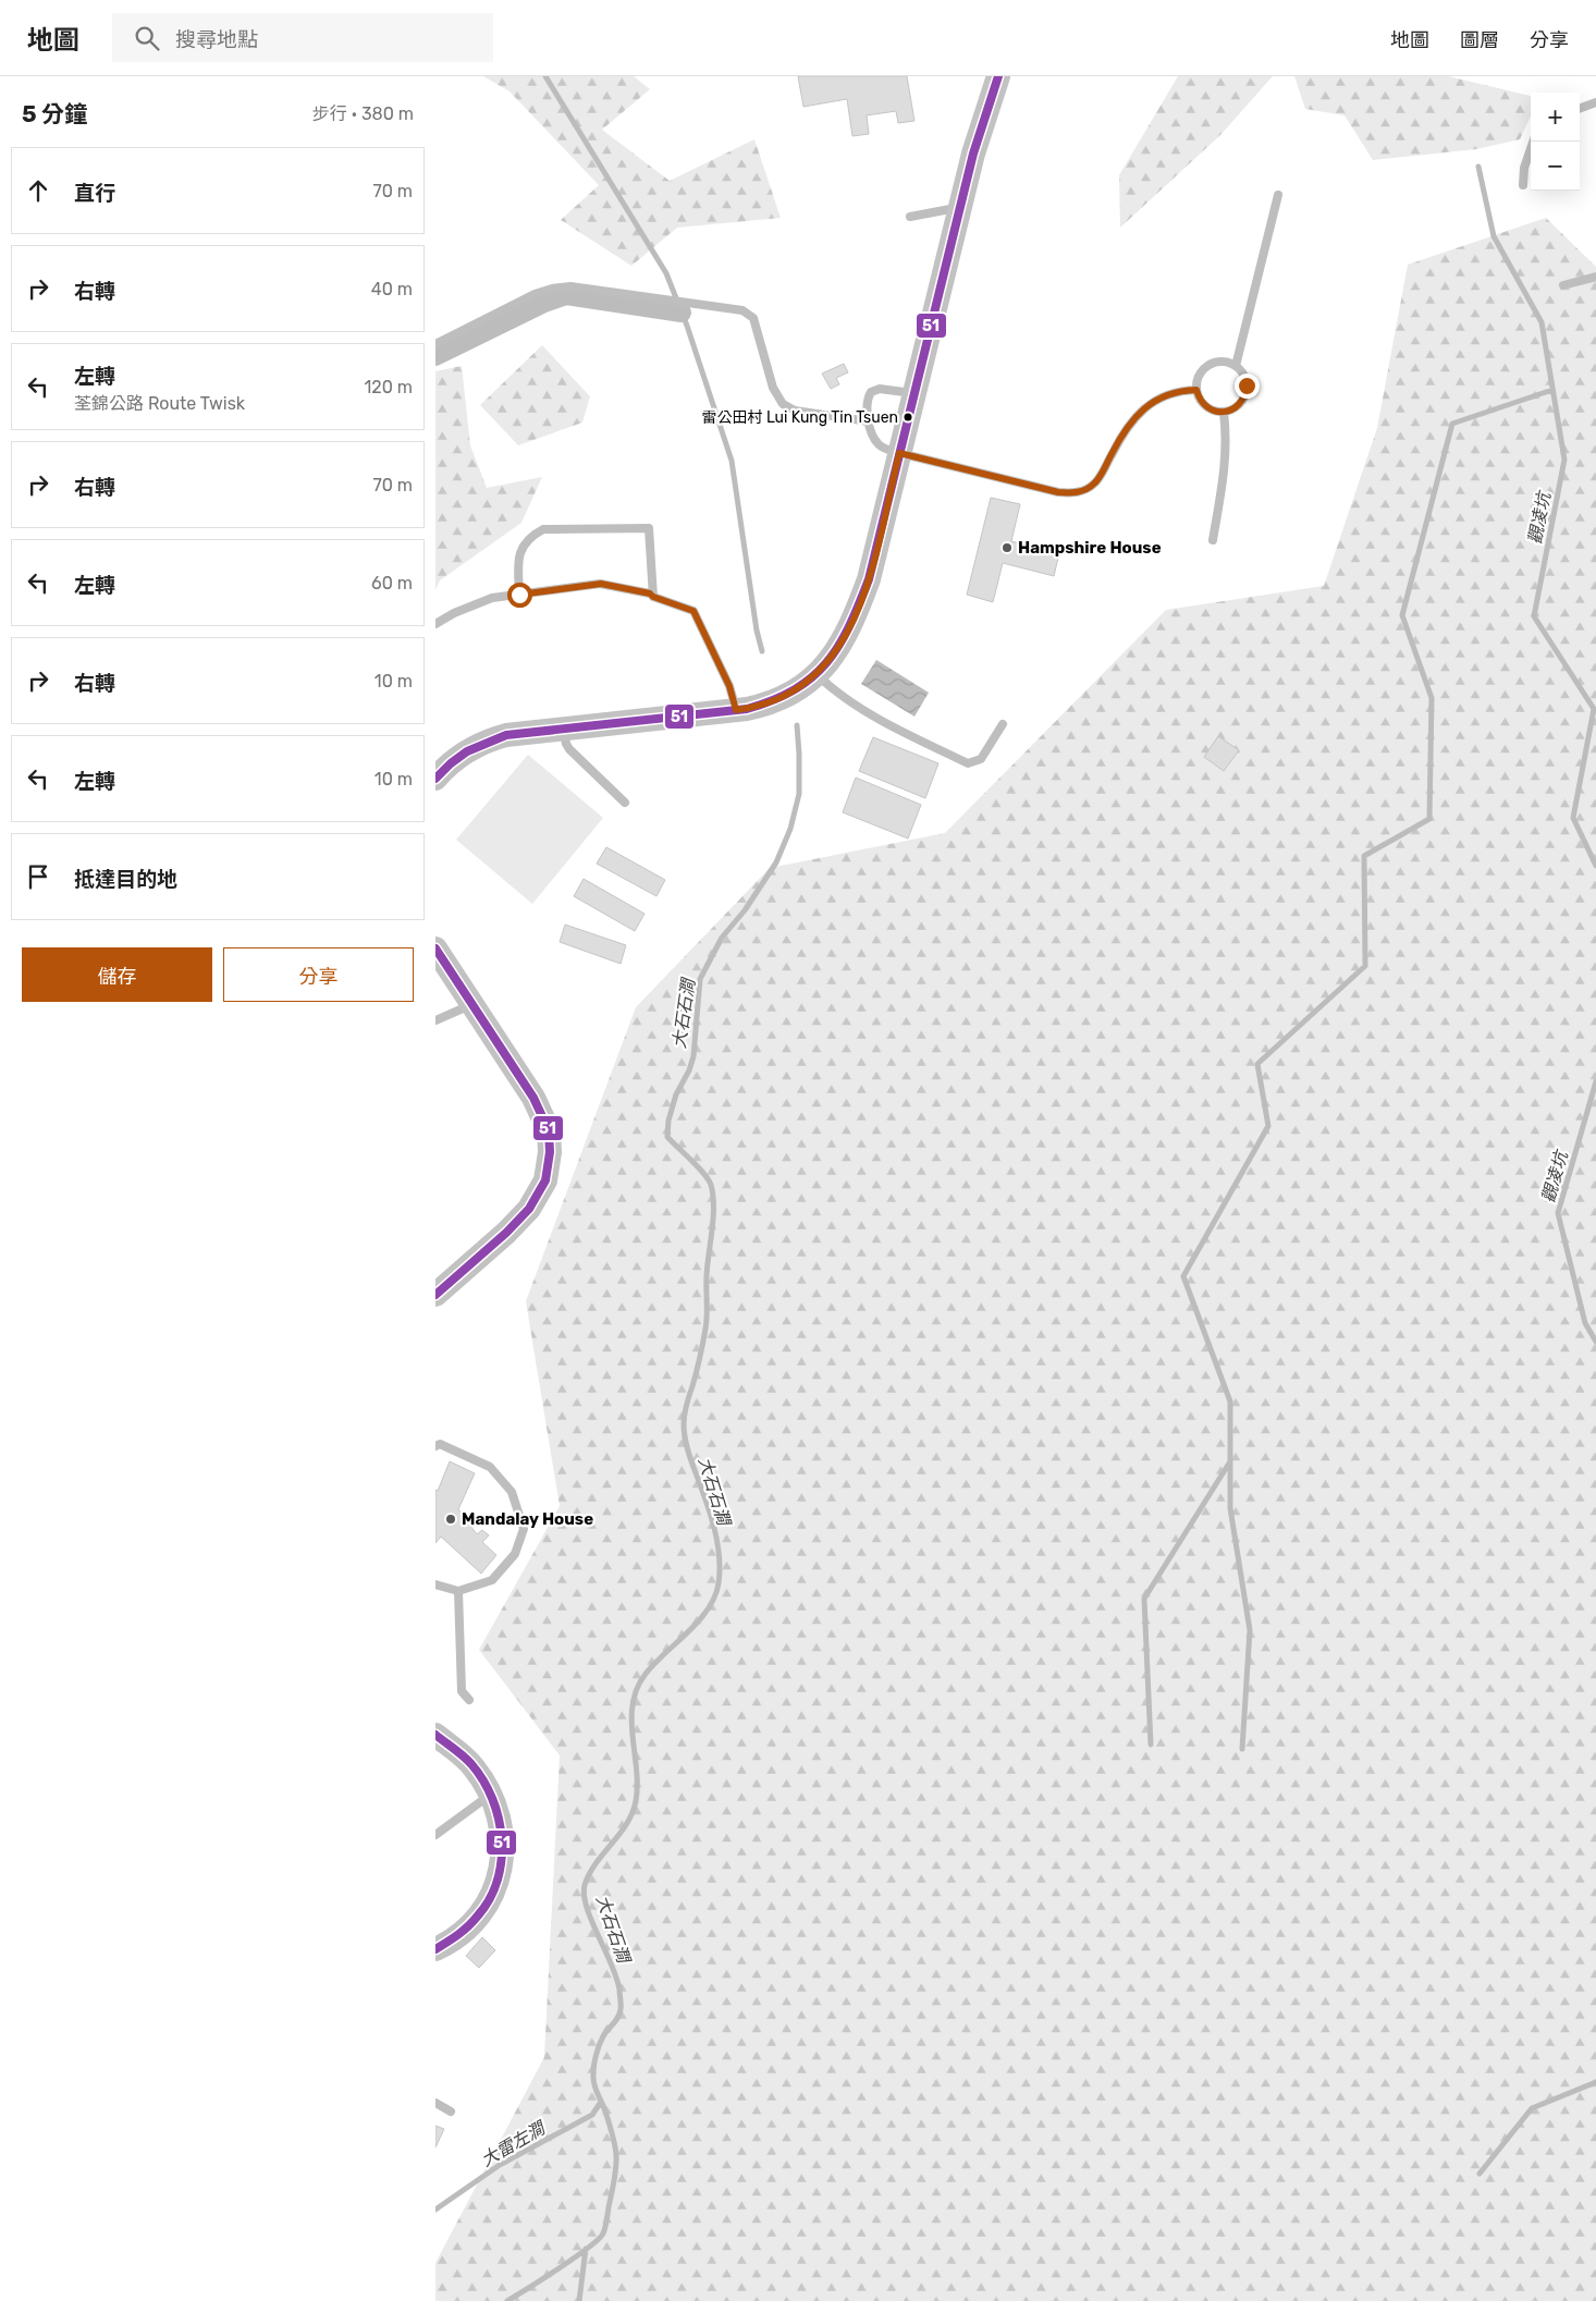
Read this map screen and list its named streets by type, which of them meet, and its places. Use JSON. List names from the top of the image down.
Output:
{
  "water": ["觀凌坑", "大石石澗", "大雷左澗"],
  "places": ["雷公田村 Lui Kung Tin Tsuen", "Hampshire House", "Mandalay House"],
  "lines": ["transit line 51"],
  "page": {
    "header": "地圖",
    "search": "搜尋地點",
    "nav": ["地圖", "圖層", "分享"],
    "heading": ["5 分鐘", "步行 · 380 m"],
    "map_buttons": ["+", "−"],
    "list": [
      ["直行", "70 m"],
      ["右轉", "40 m"],
      ["左轉", "荃錦公路 Route Twisk", "120 m"],
      ["右轉", "70 m"],
      ["左轉", "60 m"],
      ["右轉", "10 m"],
      ["左轉", "10 m"],
      "抵達目的地"
    ],
    "buttons": ["儲存", "分享"]
  }
}
